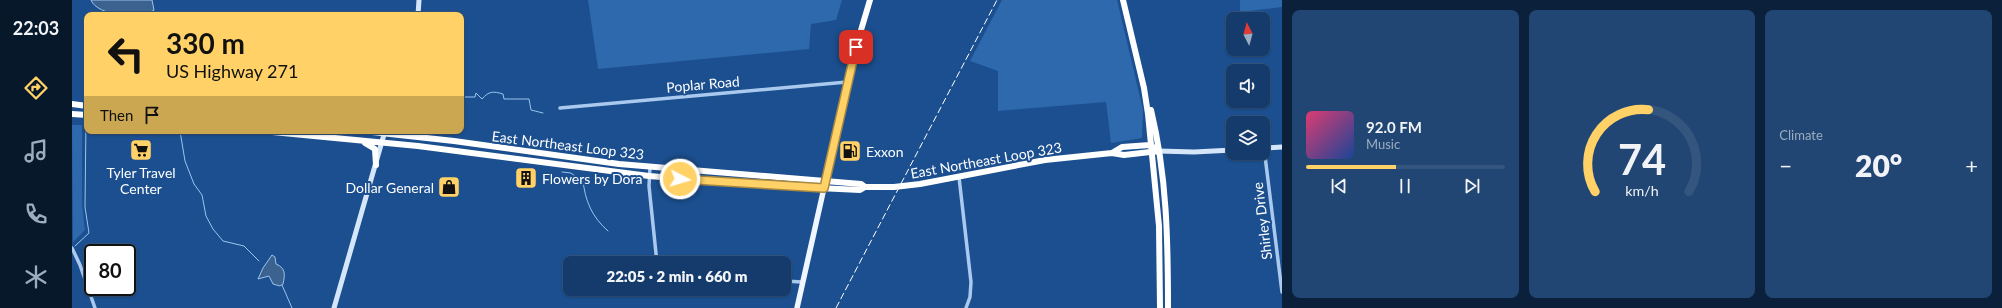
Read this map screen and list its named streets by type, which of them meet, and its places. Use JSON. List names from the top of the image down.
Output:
{
  "streets": {
    "highway": ["East Northeast Loop 323"],
    "street": ["Poplar Road", "Shirley Drive"]
  },
  "places": {
    "supermarket": ["Tyler Travel Center"],
    "fuel station": ["Exxon"],
    "building": ["Flowers by Dora"],
    "shop": ["Dollar General"]
  },
  "north": "top",
  "page": {
    "tabs": "22:03",
    "tile": "Climate",
    "turn": ["330 m", "US Highway 271"],
    "then": "Then",
    "song": ["92.0 FM", "Music"],
    "heat": ["−", "20°", "+"],
    "limit": "80",
    "trip": "22:05 · 2 min · 660 m",
    "gauge": ["74", "km/h"]
  }
}
